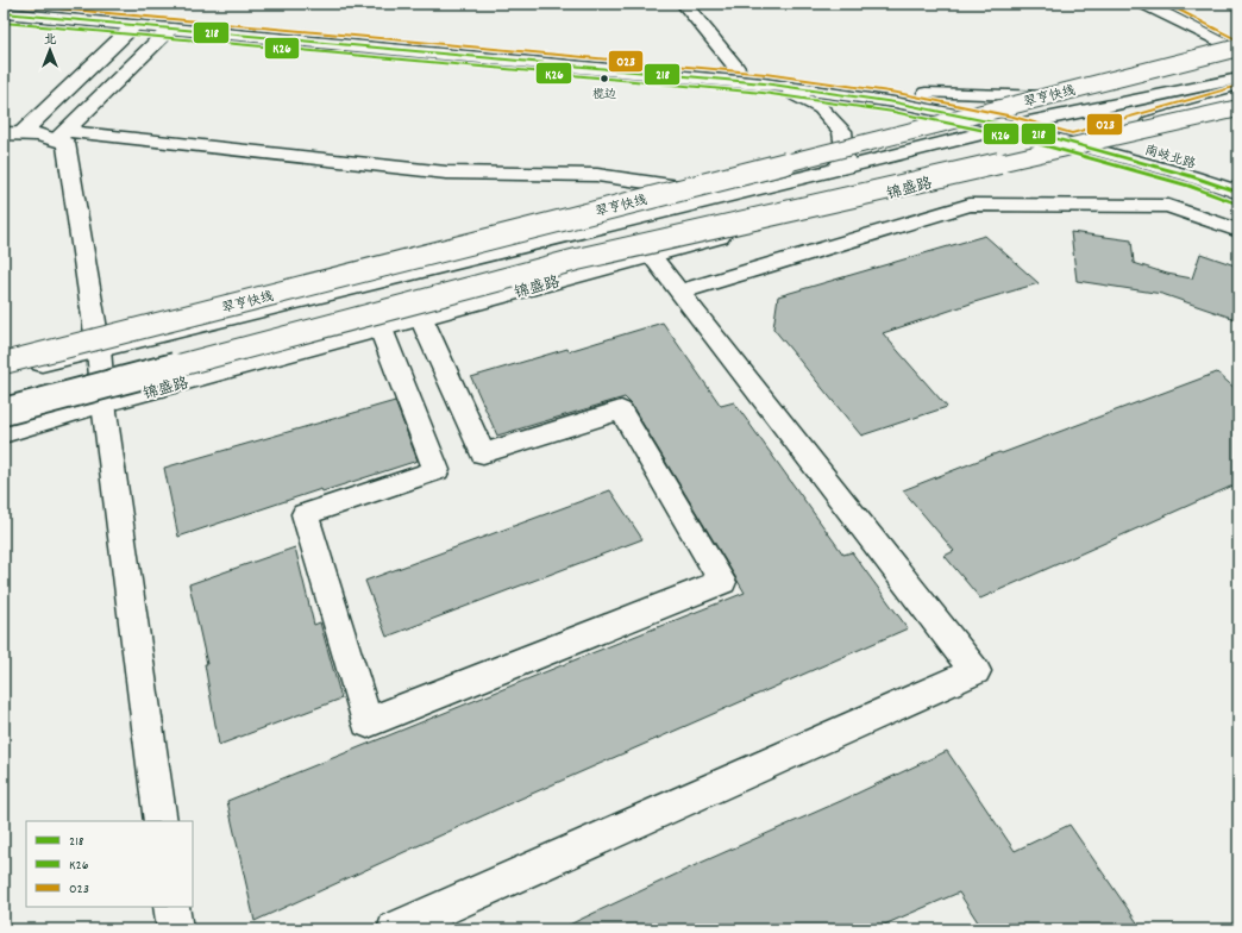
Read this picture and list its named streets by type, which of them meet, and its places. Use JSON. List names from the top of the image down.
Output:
{
  "streets": {
    "main road": ["翠亨快线", "南岐北路", "锦盛路"]
  },
  "crossings": [
    ["南岐北路", "锦盛路"]
  ],
  "places": ["榄边"],
  "lines": ["transit line 023", "transit line 218", "transit line K26"],
  "legend": ["218", "K26", "023"],
  "north": "top"
}
